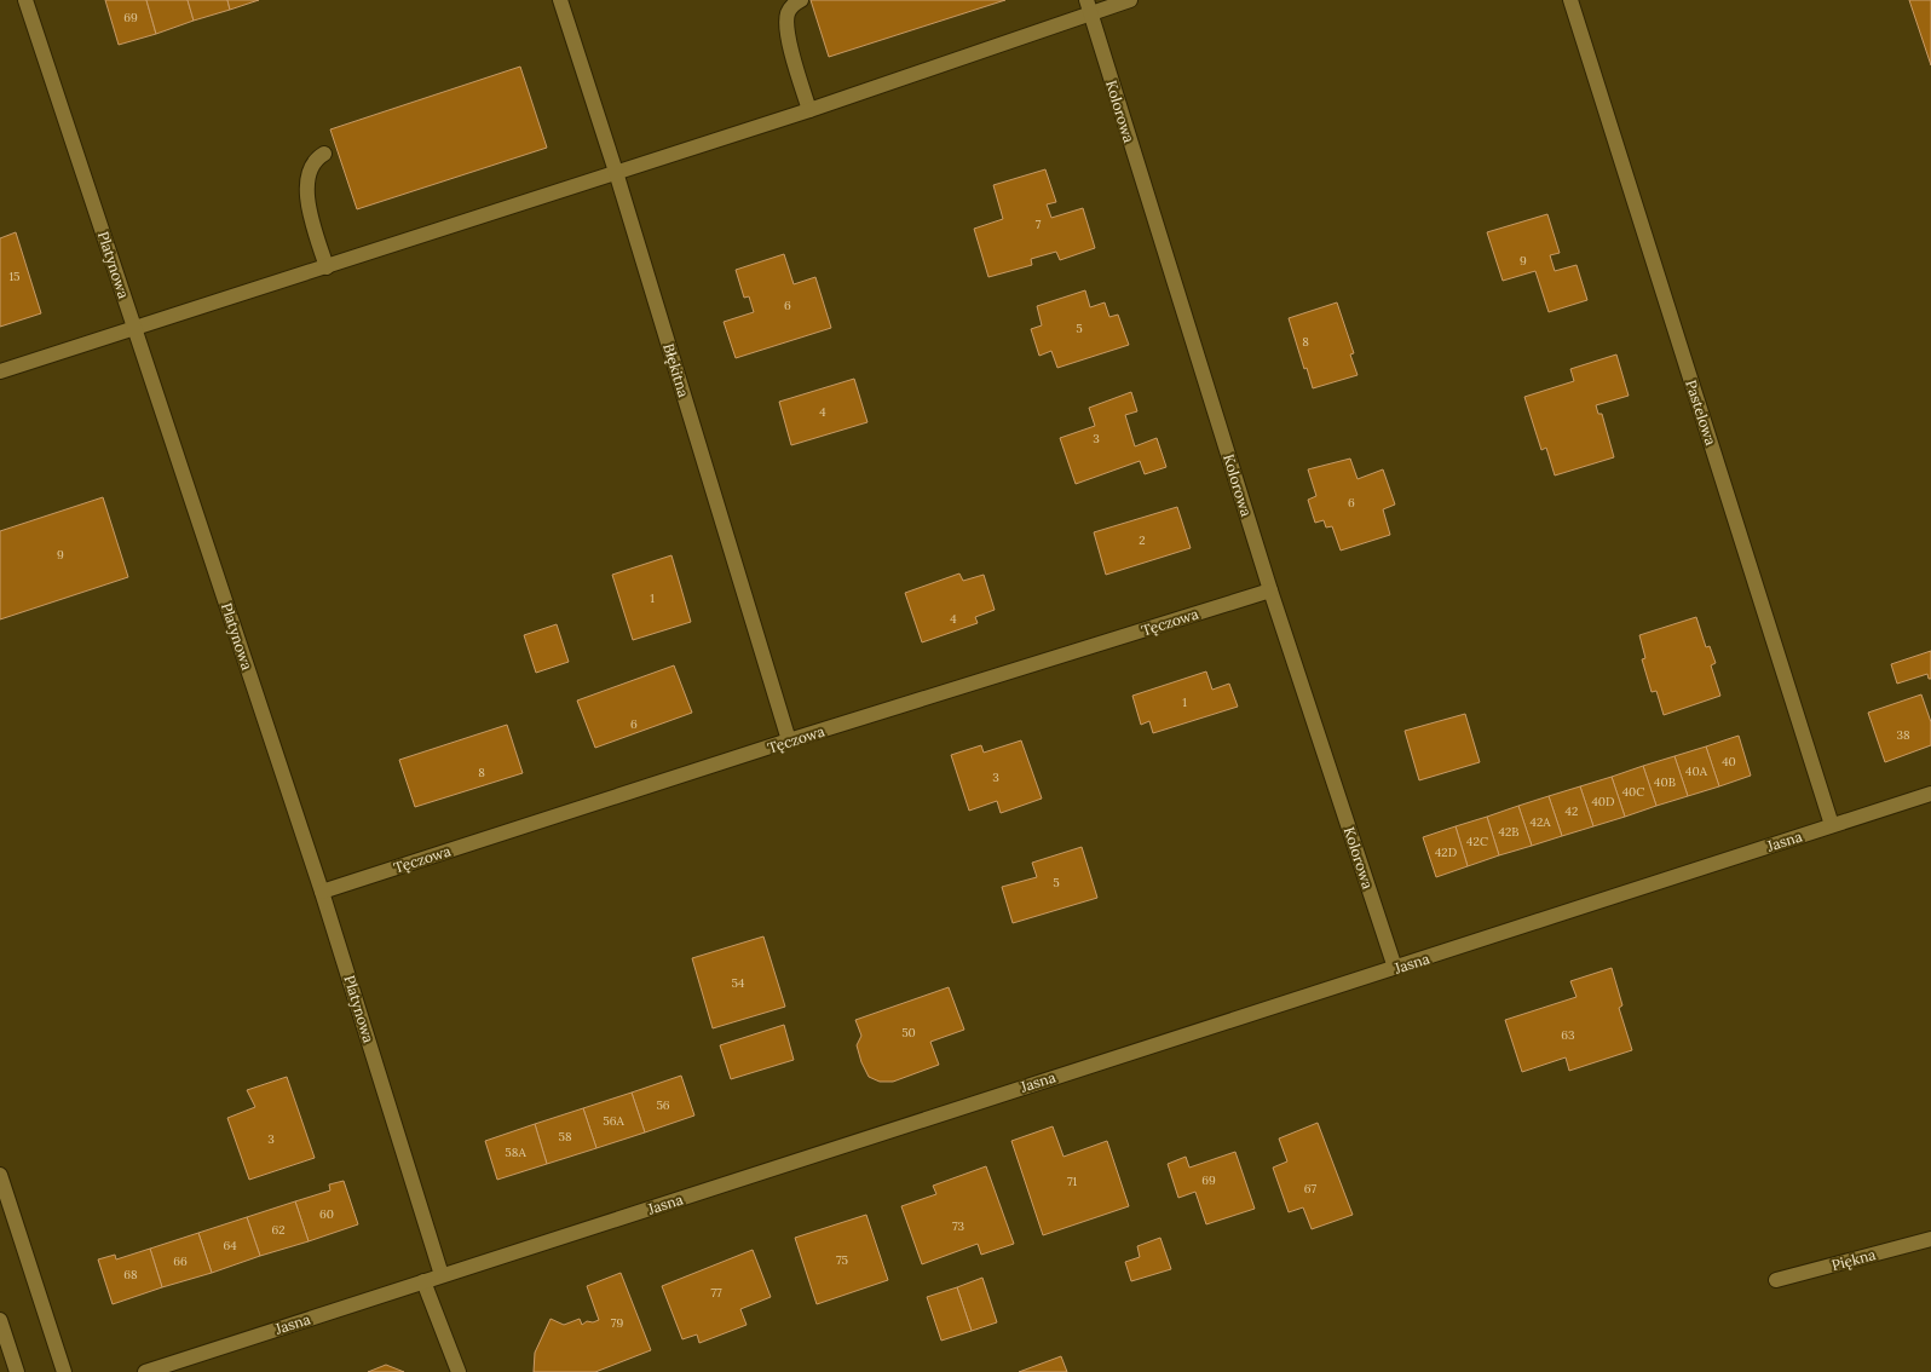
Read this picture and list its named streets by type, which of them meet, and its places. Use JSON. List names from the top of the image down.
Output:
{
  "streets": {
    "street": [
      "Kolorowa",
      "Platynowa",
      "Błękitna",
      "Pastelowa",
      "Tęczowa",
      "Jasna",
      "Piękna"
    ]
  },
  "crossings": [
    ["Kolorowa", "Tęczowa"],
    ["Kolorowa", "Jasna"],
    ["Platynowa", "Tęczowa"],
    ["Platynowa", "Jasna"],
    ["Błękitna", "Tęczowa"],
    ["Pastelowa", "Jasna"]
  ],
  "house_numbers": [
    "69",
    "7",
    "9",
    "15",
    "6",
    "5",
    "8",
    "4",
    "3",
    "6",
    "2",
    "9",
    "1",
    "4",
    "1",
    "6",
    "38",
    "40",
    "40A",
    "8",
    "3",
    "40B",
    "40C",
    "40D",
    "42",
    "42A",
    "42B",
    "42C",
    "42D",
    "5",
    "54",
    "50",
    "63",
    "56",
    "56A",
    "58",
    "3",
    "58A",
    "69",
    "71",
    "67",
    "60",
    "73",
    "62",
    "64",
    "75",
    "66",
    "68",
    "77",
    "79"
  ]
}
